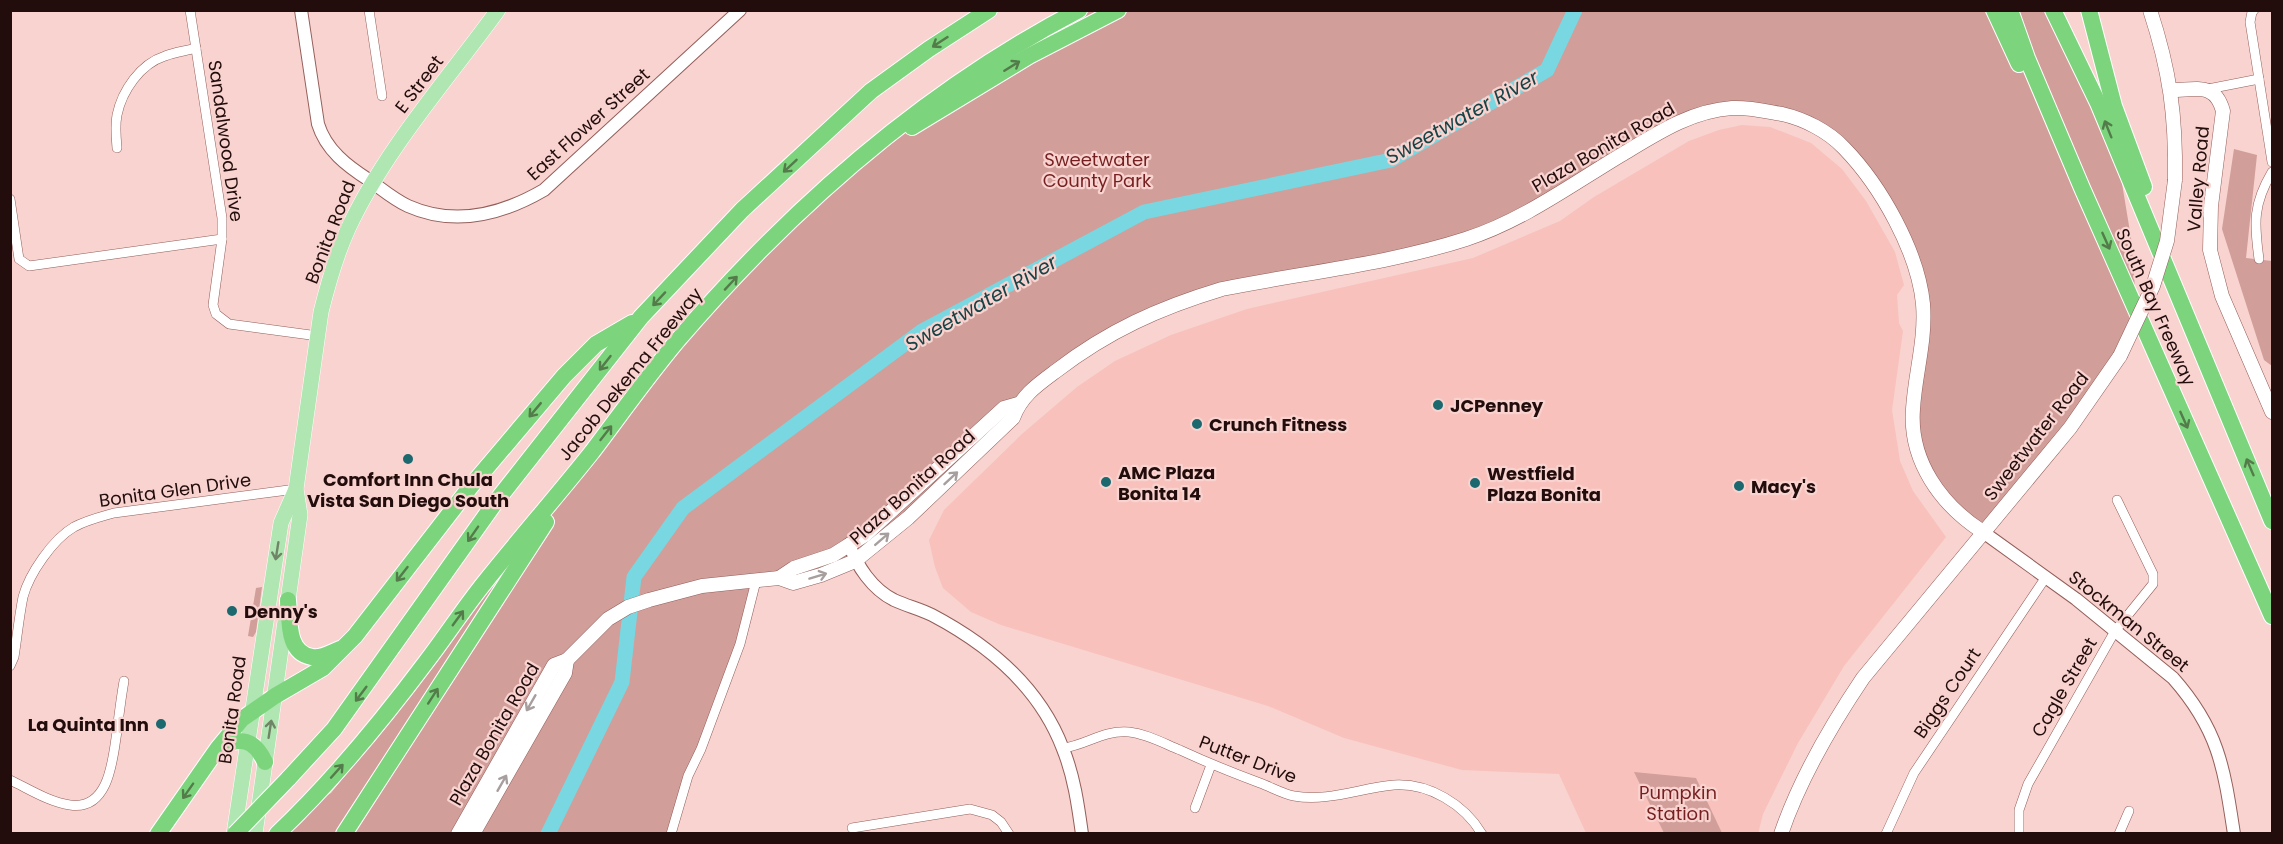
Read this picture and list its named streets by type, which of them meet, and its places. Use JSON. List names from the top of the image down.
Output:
{
  "streets": {
    "highway": ["South Bay Freeway", "Jacob Dekema Freeway"],
    "main road": [
      "E Street",
      "Plaza Bonita Road",
      "Valley Road",
      "Bonita Road",
      "Sweetwater Road"
    ],
    "street": [
      "East Flower Street",
      "Sandalwood Drive",
      "Bonita Glen Drive",
      "Stockman Street",
      "Cagle Street",
      "Biggs Court",
      "Putter Drive"
    ]
  },
  "crossings": [
    ["E Street", "East Flower Street"],
    ["E Street", "Bonita Road"],
    ["East Flower Street", "Bonita Road"],
    ["Sandalwood Drive", "Bonita Road"],
    ["Plaza Bonita Road", "Sweetwater Road"],
    ["Plaza Bonita Road", "Stockman Street"],
    ["Bonita Road", "Jacob Dekema Freeway"],
    ["Bonita Road", "Bonita Glen Drive"],
    ["Sweetwater Road", "Stockman Street"],
    ["Stockman Street", "Cagle Street"],
    ["Stockman Street", "Biggs Court"]
  ],
  "water": ["Sweetwater River"],
  "parks": ["Sweetwater County Park", "Pumpkin Station"],
  "places": [
    "JCPenney",
    "Crunch Fitness",
    "Comfort Inn Chula Vista San Diego South",
    "AMC Plaza Bonita 14",
    "Westfield Plaza Bonita",
    "Macy's",
    "Denny's",
    "La Quinta Inn"
  ]
}
